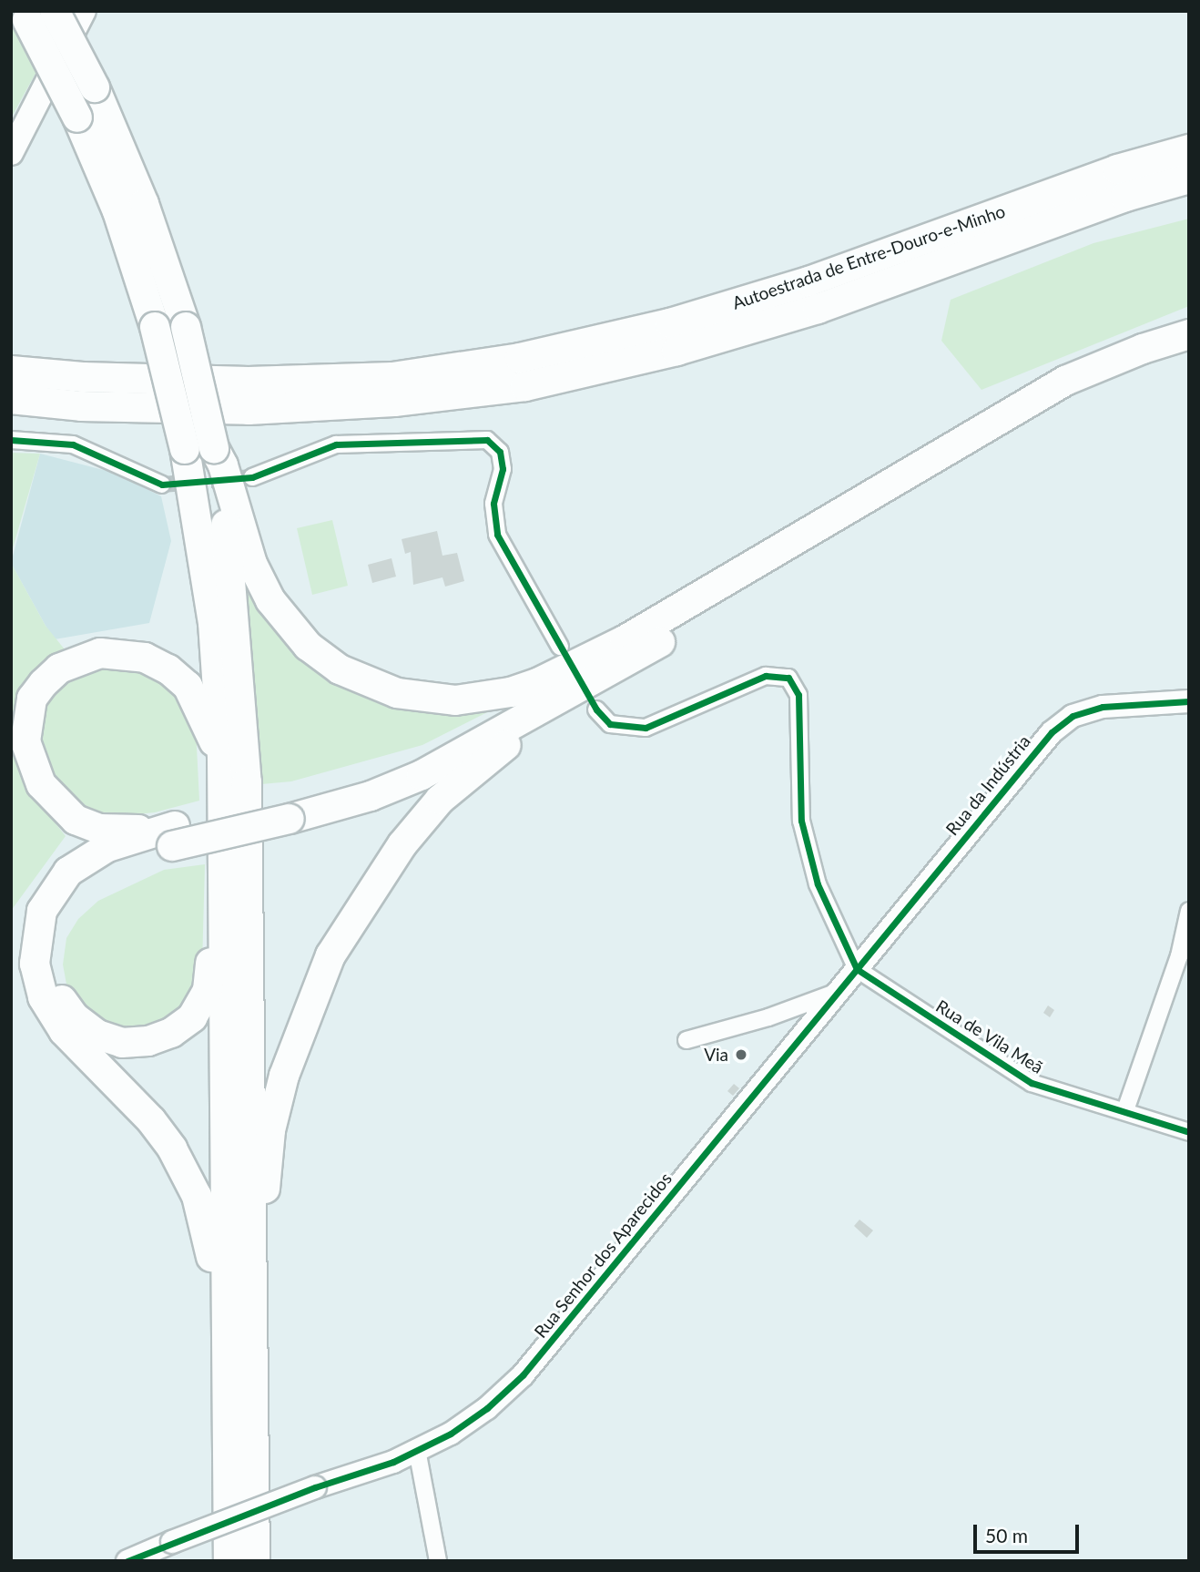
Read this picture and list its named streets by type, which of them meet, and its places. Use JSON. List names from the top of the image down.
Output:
{
  "streets": {
    "highway": ["Autoestrada de Entre-Douro-e-Minho"],
    "street": ["Rua da Indústria", "Rua de Vila Meã", "Rua Senhor dos Aparecidos"]
  },
  "crossings": [
    ["Rua da Indústria", "Rua de Vila Meã"],
    ["Rua da Indústria", "Rua Senhor dos Aparecidos"],
    ["Rua de Vila Meã", "Rua Senhor dos Aparecidos"]
  ],
  "places": ["Via"],
  "scale_bar": "50 m"
}
